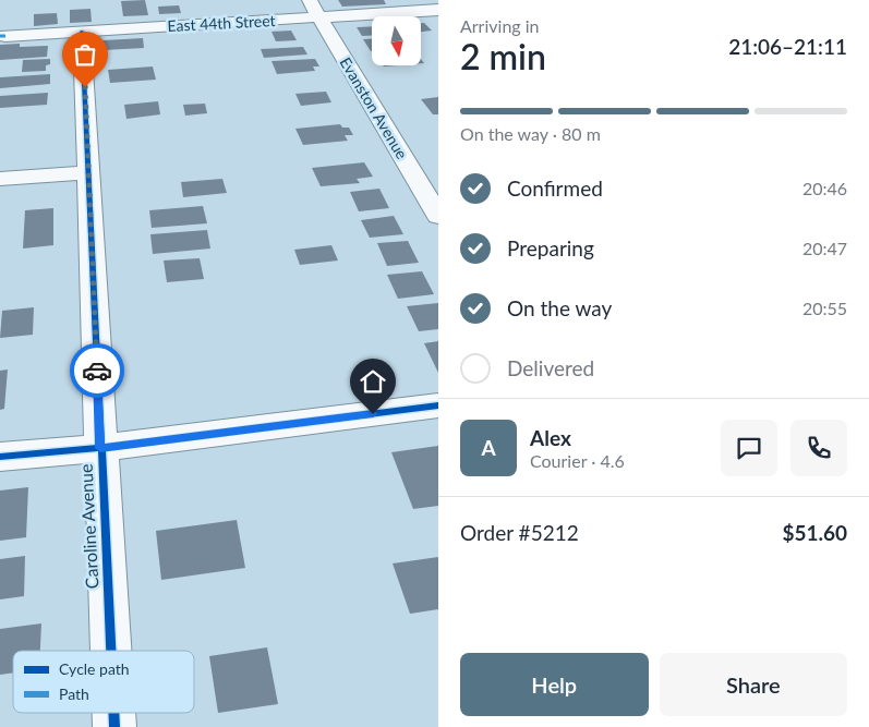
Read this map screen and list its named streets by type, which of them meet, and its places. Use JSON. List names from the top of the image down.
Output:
{
  "streets": {
    "street": ["East 44th Street", "Evanston Avenue", "Caroline Avenue"]
  },
  "crossings": [
    ["East 44th Street", "Evanston Avenue"],
    ["East 44th Street", "Caroline Avenue"]
  ],
  "legend": ["Cycle path", "Path"],
  "north": "bottom",
  "page": {
    "heading": ["2 min", "Arriving in", "21:06–21:11"],
    "panel": [
      "Alex",
      "Courier · 4.6",
      "Order #5212",
      "$51.60"
    ],
    "bar": "On the way · 80 m",
    "list": [
      ["Confirmed", "20:46"],
      ["Preparing", "20:47"],
      ["On the way", "20:55"],
      "Delivered"
    ],
    "round": "A",
    "buttons": ["Help", "Share"]
  }
}
